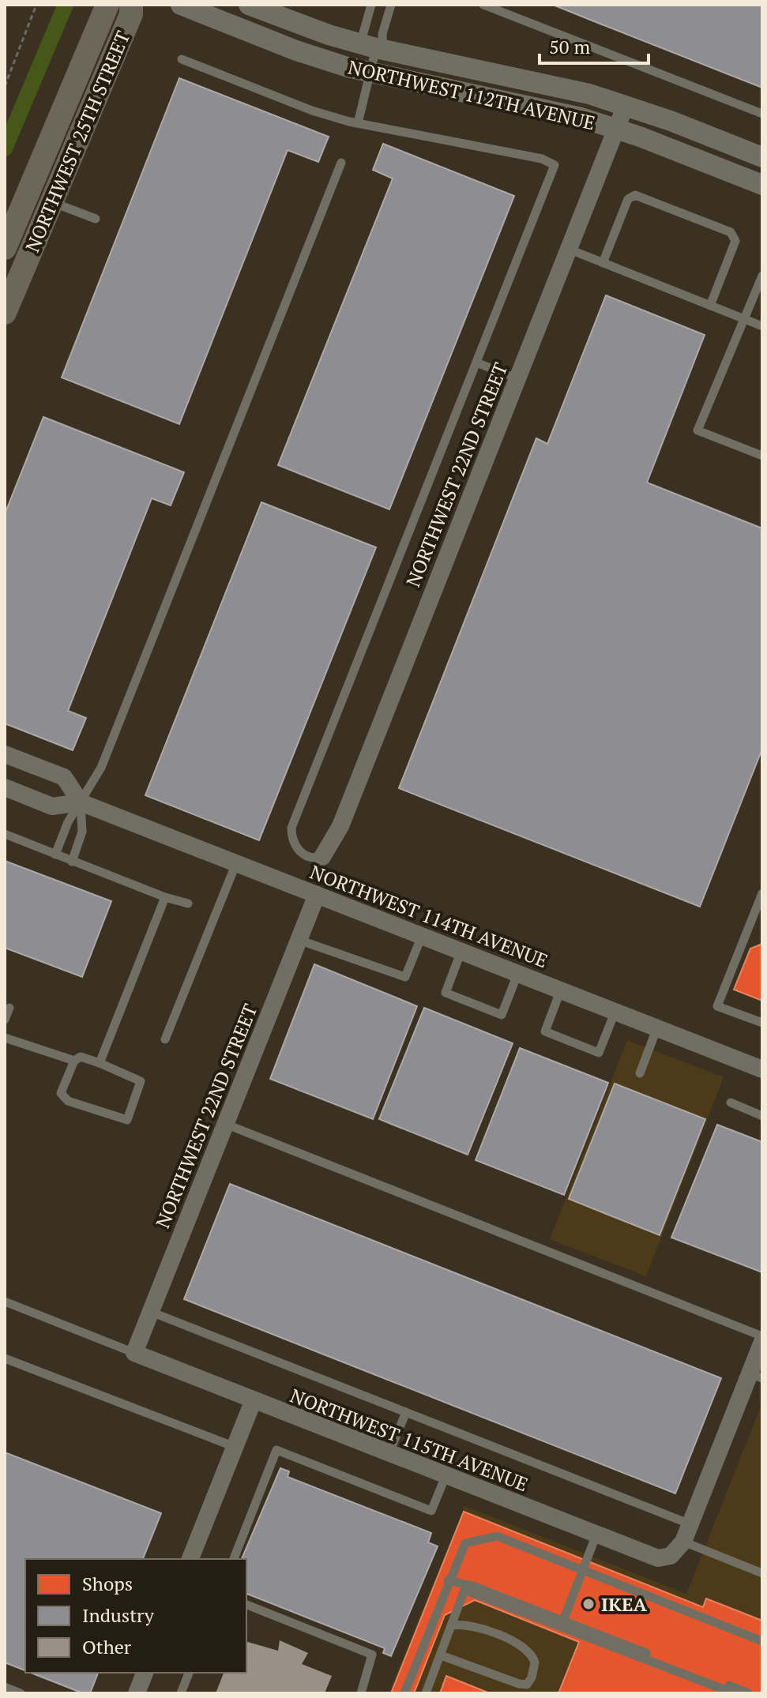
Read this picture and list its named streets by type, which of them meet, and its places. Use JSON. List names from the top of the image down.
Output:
{
  "streets": {
    "main road": ["NORTHWEST 25TH STREET"],
    "street": [
      "NORTHWEST 112TH AVENUE",
      "NORTHWEST 22ND STREET",
      "NORTHWEST 114TH AVENUE",
      "NORTHWEST 115TH AVENUE"
    ]
  },
  "crossings": [
    ["NORTHWEST 112TH AVENUE", "NORTHWEST 22ND STREET"],
    ["NORTHWEST 22ND STREET", "NORTHWEST 114TH AVENUE"],
    ["NORTHWEST 22ND STREET", "NORTHWEST 115TH AVENUE"]
  ],
  "places": ["IKEA"],
  "legend": ["Shops", "Industry", "Other"],
  "scale_bar": "50 m"
}
